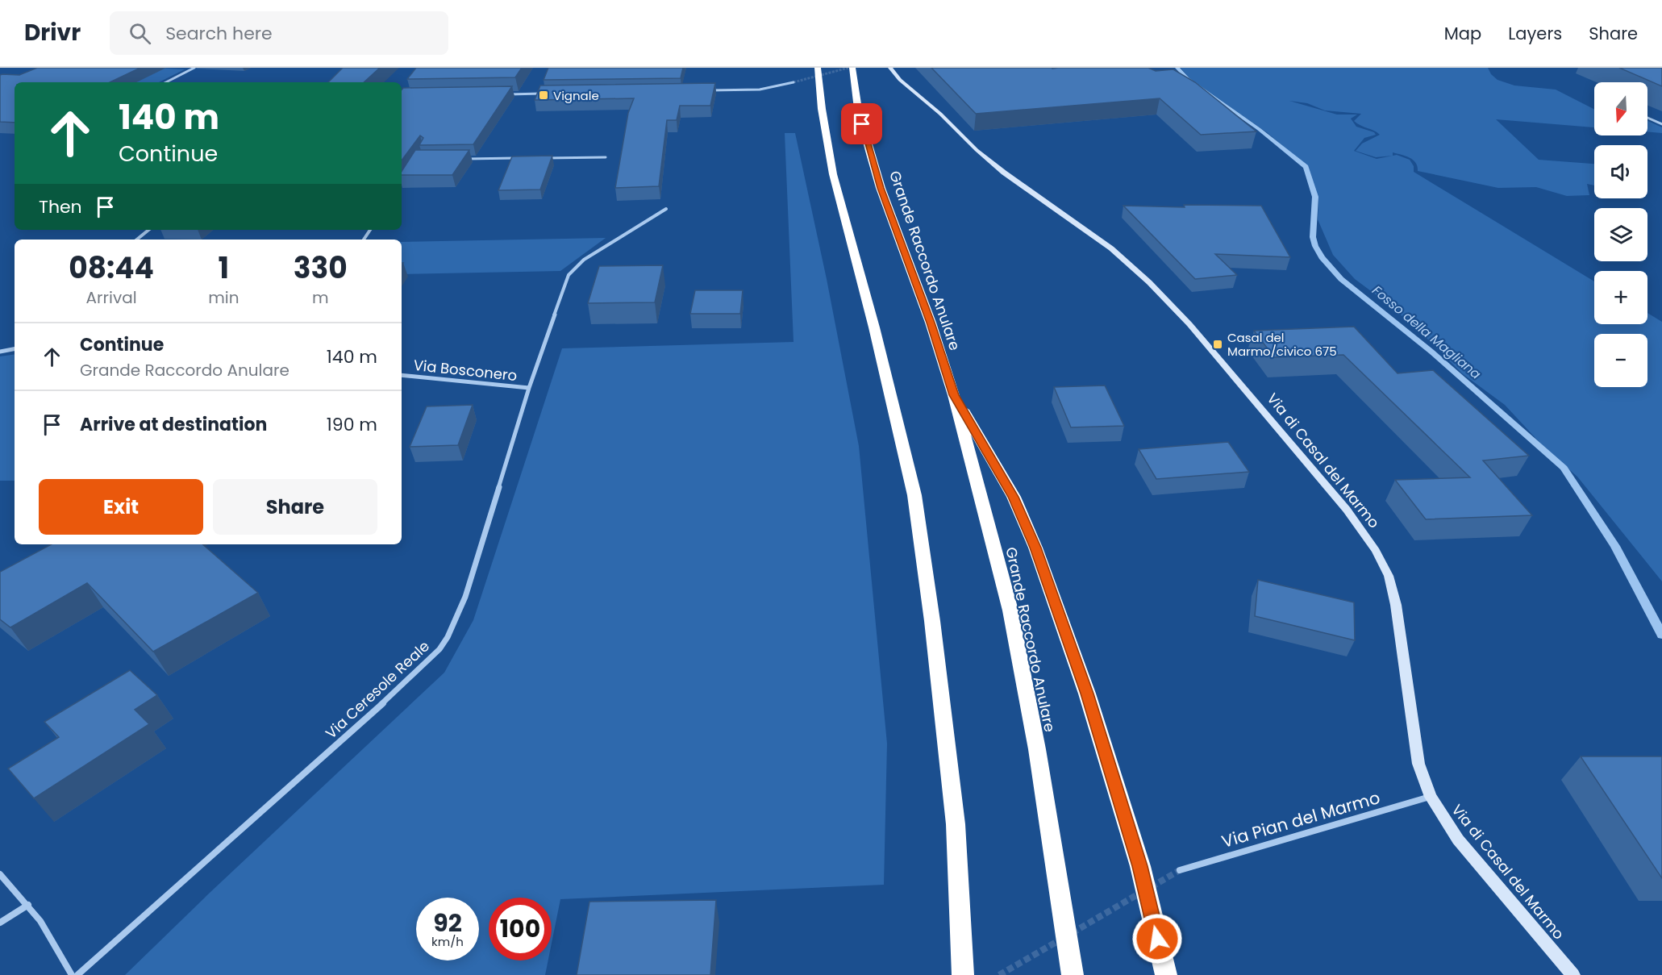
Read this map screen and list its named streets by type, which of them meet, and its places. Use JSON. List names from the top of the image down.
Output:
{
  "streets": {
    "highway": ["Grande Raccordo Anulare"],
    "main road": ["Via di Casal del Marmo"],
    "street": ["Via Bosconero", "Via Ceresole Reale", "Via Pian del Marmo"]
  },
  "crossings": [
    ["Via Bosconero", "Via Ceresole Reale"],
    ["Via di Casal del Marmo", "Via Pian del Marmo"]
  ],
  "water": ["Fosso della Magliana"],
  "places": {
    "transit": ["Vignale", "Casal del Marmo/civico 675"]
  },
  "north": "bottom",
  "page": {
    "header": "Drivr",
    "search": "Search here",
    "nav": ["Map", "Layers", "Share"],
    "map_buttons": ["+", "−"],
    "turn": ["140 m", "Continue"],
    "then": "Then",
    "eta": [
      "08:44",
      "Arrival",
      "1",
      "min",
      "330",
      "m"
    ],
    "list": [
      {
        "name": "Continue",
        "note": "Grande Raccordo Anulare",
        "value": "140 m"
      },
      {
        "name": "Arrive at destination",
        "value": "190 m"
      }
    ],
    "buttons": ["Exit", "Share"],
    "speed": "92 km/h",
    "limit": "100"
  }
}
